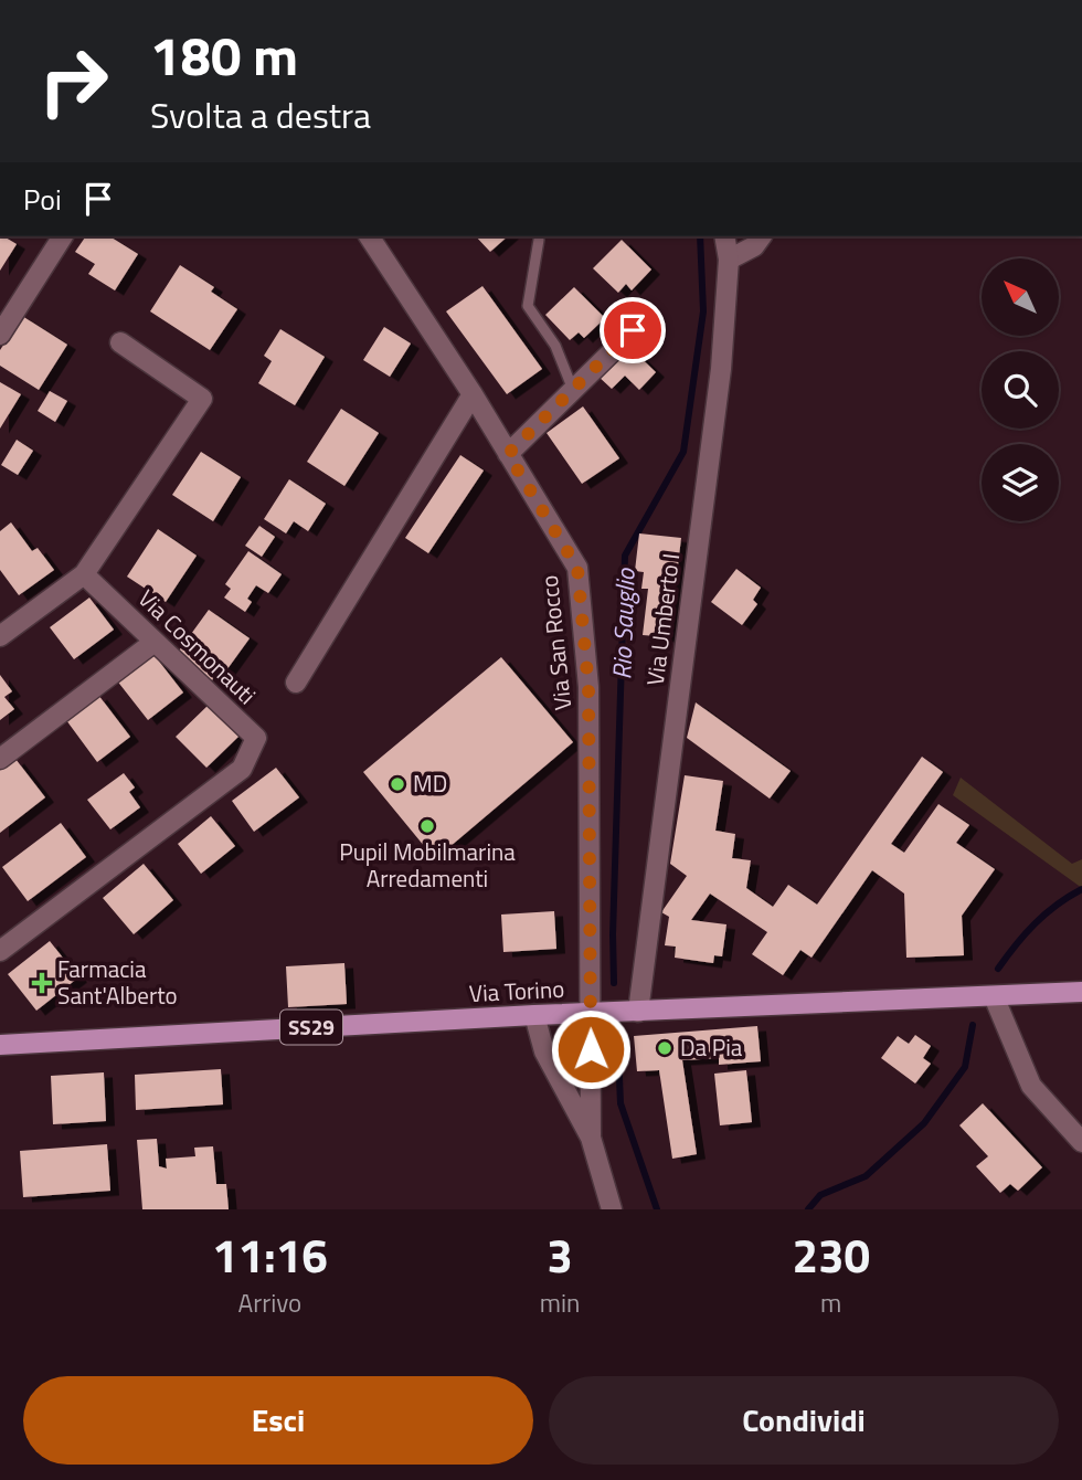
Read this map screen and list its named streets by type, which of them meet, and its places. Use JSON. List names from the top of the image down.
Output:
{
  "streets": {
    "main road": ["Via Torino", "SS29"],
    "street": ["Via Umberto I", "Via San Rocco", "Via Cosmonauti"]
  },
  "crossings": [
    ["Via Umberto I", "Via Torino"],
    ["Via San Rocco", "Via Torino"]
  ],
  "water": ["Rio Sauglio"],
  "places": {
    "other": ["MD", "Pupil Mobilmarina Arredamenti", "Da Pia"],
    "health": ["Farmacia Sant'Alberto"]
  },
  "north": "top left",
  "page": {
    "turn": ["180 m", "Svolta a destra"],
    "then": "Poi",
    "eta": [
      "11:16",
      "Arrivo",
      "3",
      "min",
      "230",
      "m"
    ],
    "buttons": ["Esci", "Condividi"]
  }
}
